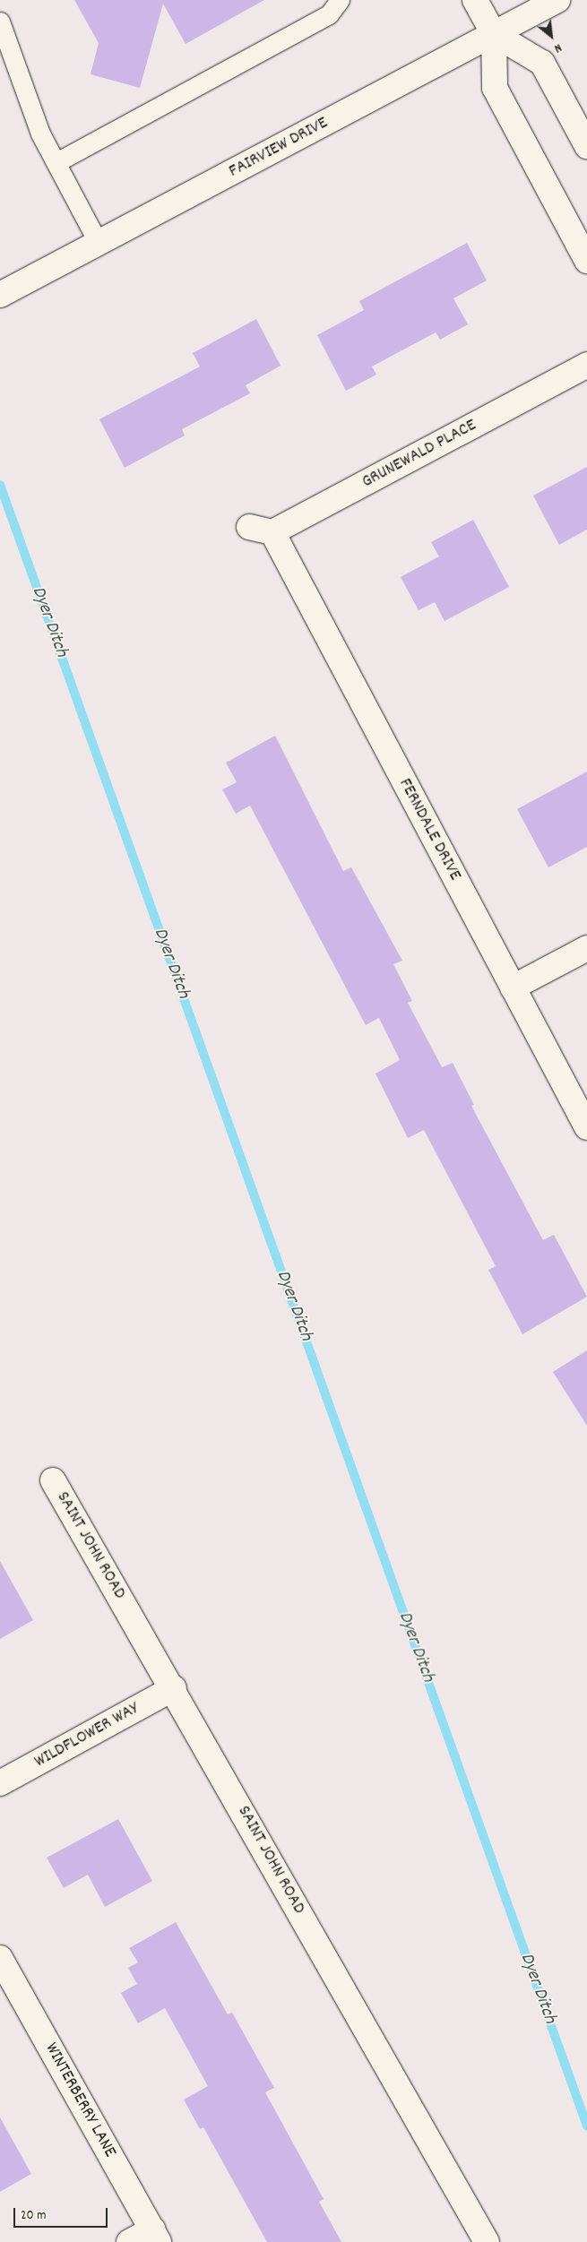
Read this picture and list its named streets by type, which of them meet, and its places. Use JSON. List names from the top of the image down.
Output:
{
  "streets": {
    "street": [
      "FAIRVIEW DRIVE",
      "GRUNEWALD PLACE",
      "FERNDALE DRIVE",
      "SAINT JOHN ROAD",
      "WILDFLOWER WAY",
      "WINTERBERRY LANE"
    ]
  },
  "crossings": [
    ["GRUNEWALD PLACE", "FERNDALE DRIVE"],
    ["SAINT JOHN ROAD", "WILDFLOWER WAY"]
  ],
  "water": ["Dyer Ditch"],
  "scale_bar": "20 m",
  "north": "bottom right"
}
